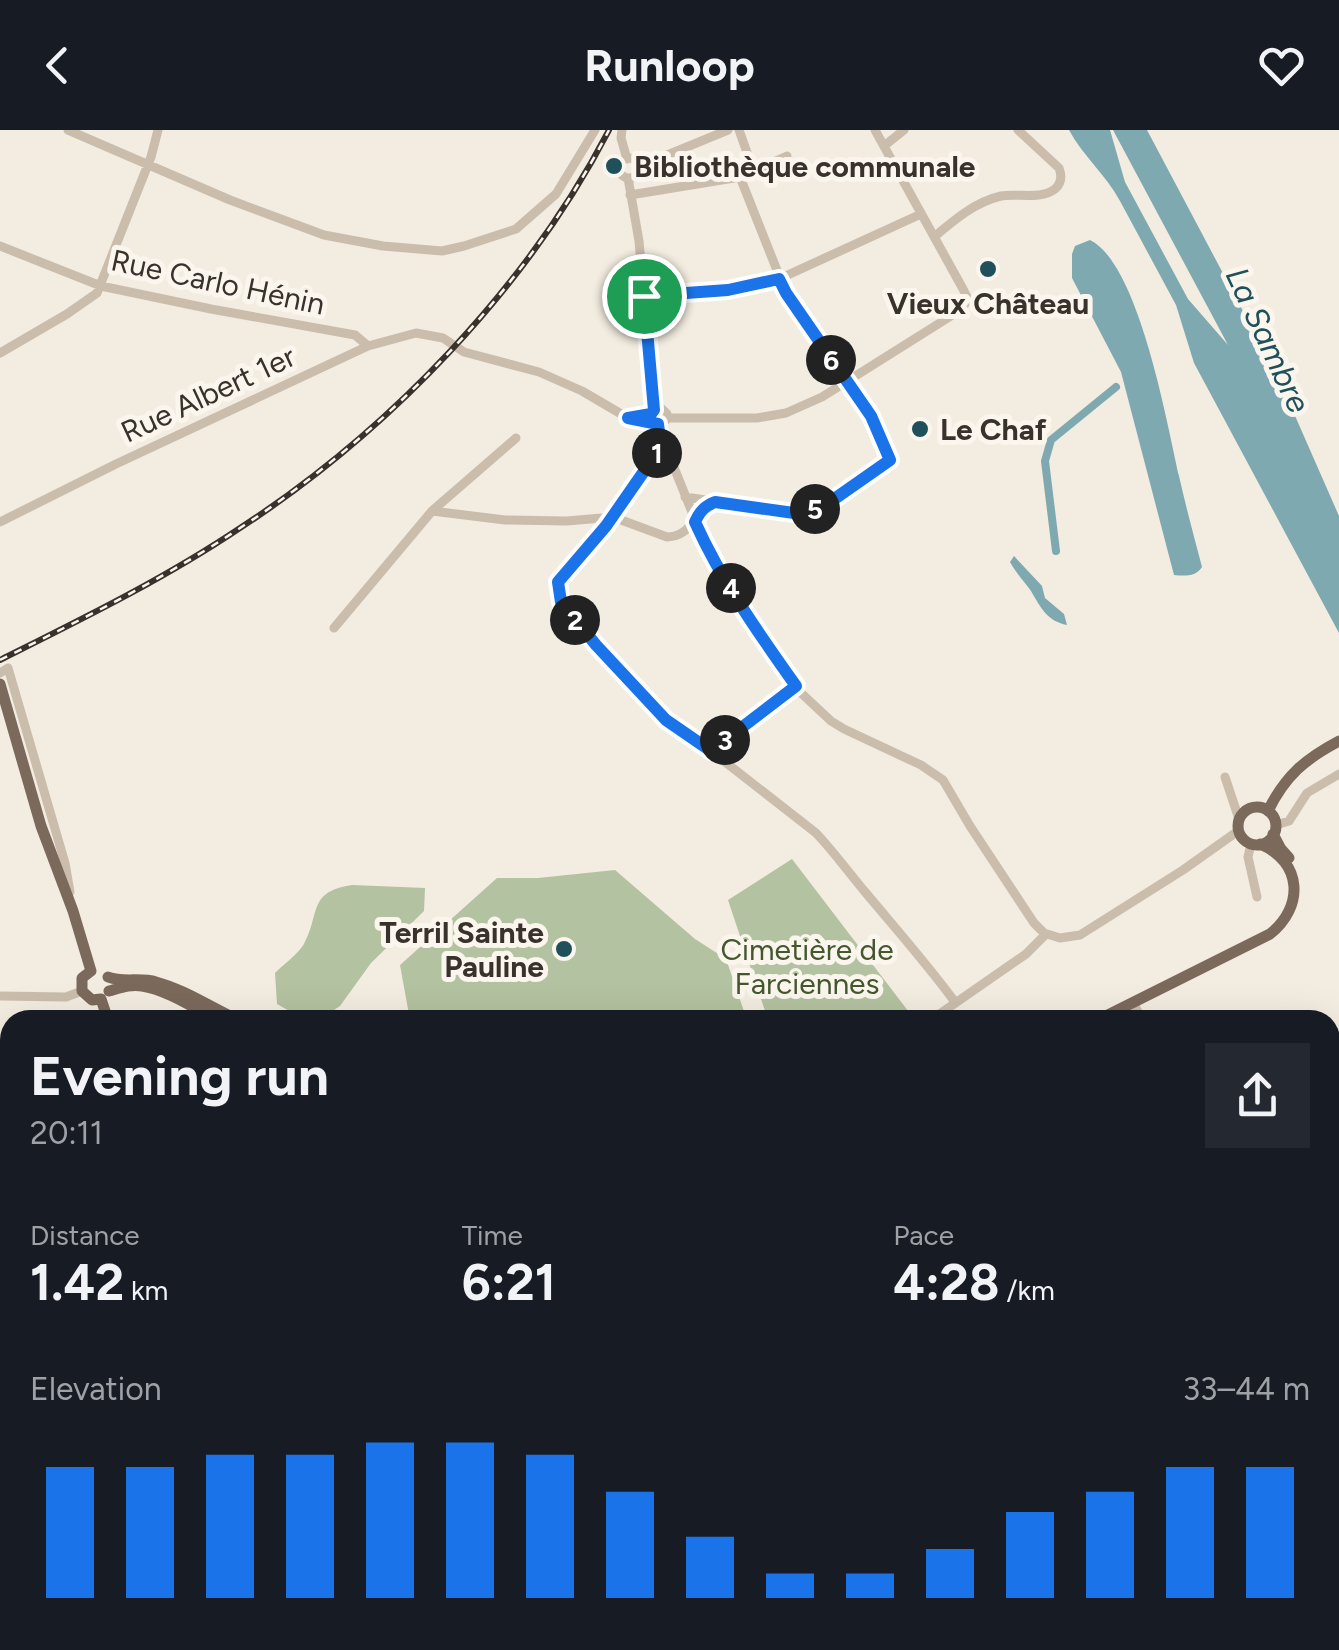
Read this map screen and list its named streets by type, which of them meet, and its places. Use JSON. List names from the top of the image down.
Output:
{
  "streets": {
    "street": ["Rue Carlo Hénin", "Rue Albert 1er"]
  },
  "crossings": [
    ["Rue Carlo Hénin", "Rue Albert 1er"]
  ],
  "water": ["La Sambre"],
  "parks": ["Cimetière de Farciennes"],
  "places": [
    "Bibliothèque communale",
    "Vieux Château",
    "Le Chaf",
    "Terril Sainte Pauline"
  ],
  "page": {
    "header": "Runloop",
    "pins": [
      "6",
      "1",
      "5",
      "4",
      "2",
      "3"
    ],
    "heading": ["Evening run", "20:11"],
    "stats": [
      ["Distance", "1.42 km"],
      ["Time", "6:21"],
      ["Pace", "4:28 /km"]
    ],
    "chart": ["Elevation", "33–44 m"]
  }
}
